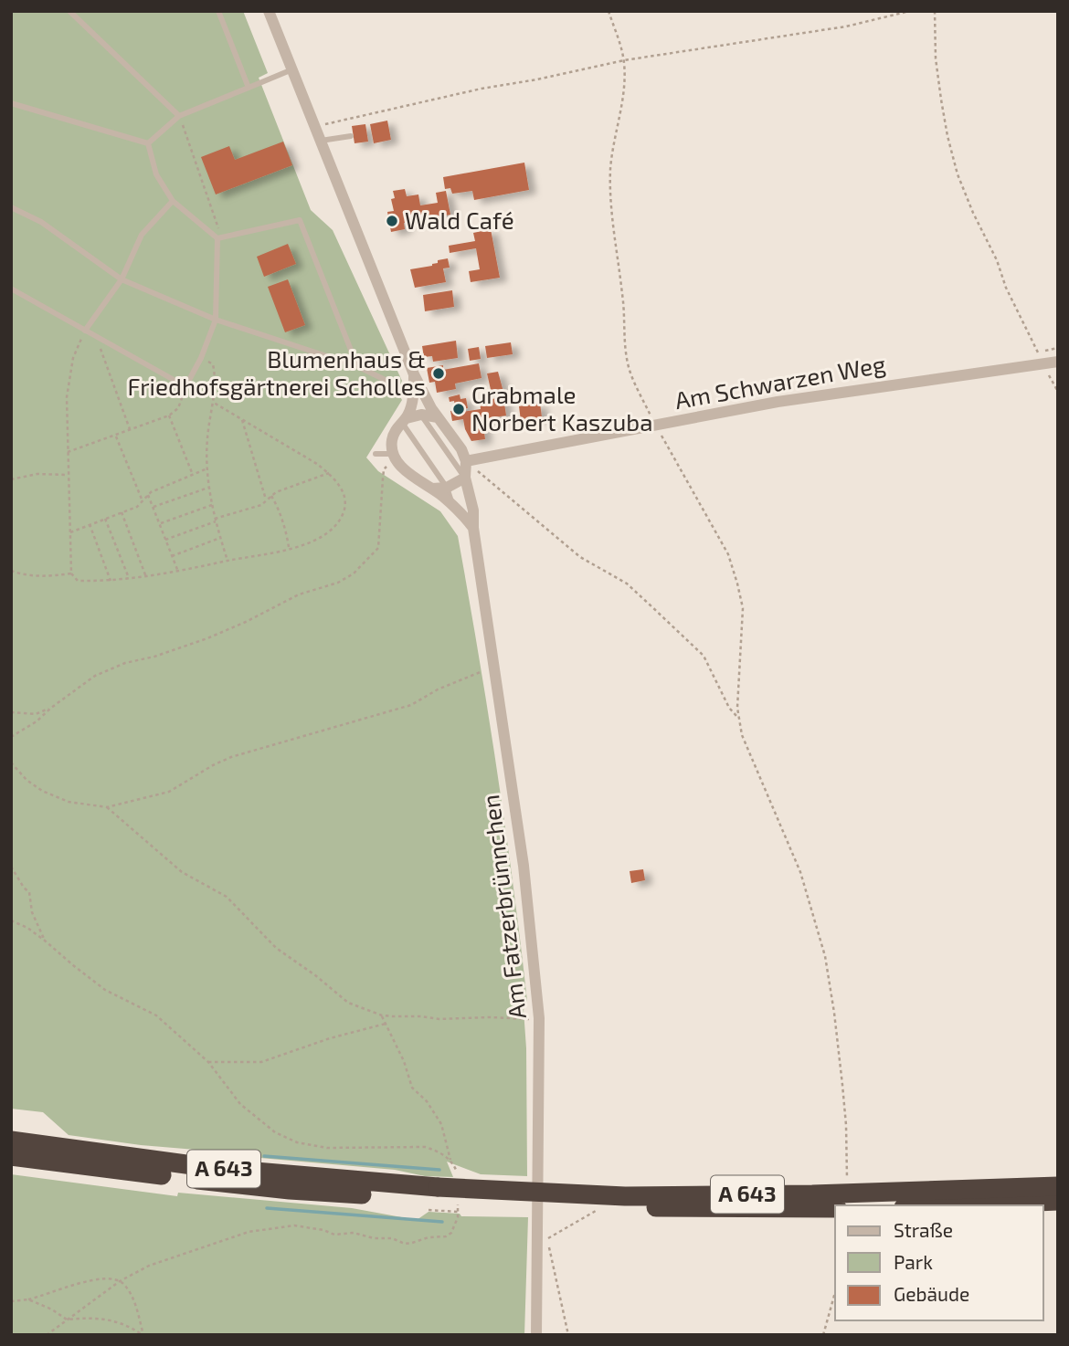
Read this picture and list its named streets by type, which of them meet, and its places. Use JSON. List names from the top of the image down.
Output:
{
  "streets": {
    "highway": ["A 643"],
    "street": ["Am Schwarzen Weg", "Am Fatzerbrünnchen"]
  },
  "crossings": [
    ["Am Schwarzen Weg", "Am Fatzerbrünnchen"]
  ],
  "places": ["Wald Café", "Blumenhaus & Friedhofsgärtnerei Scholles", "Grabmale Norbert Kaszuba"],
  "legend": ["Straße", "Park", "Gebäude"]
}
